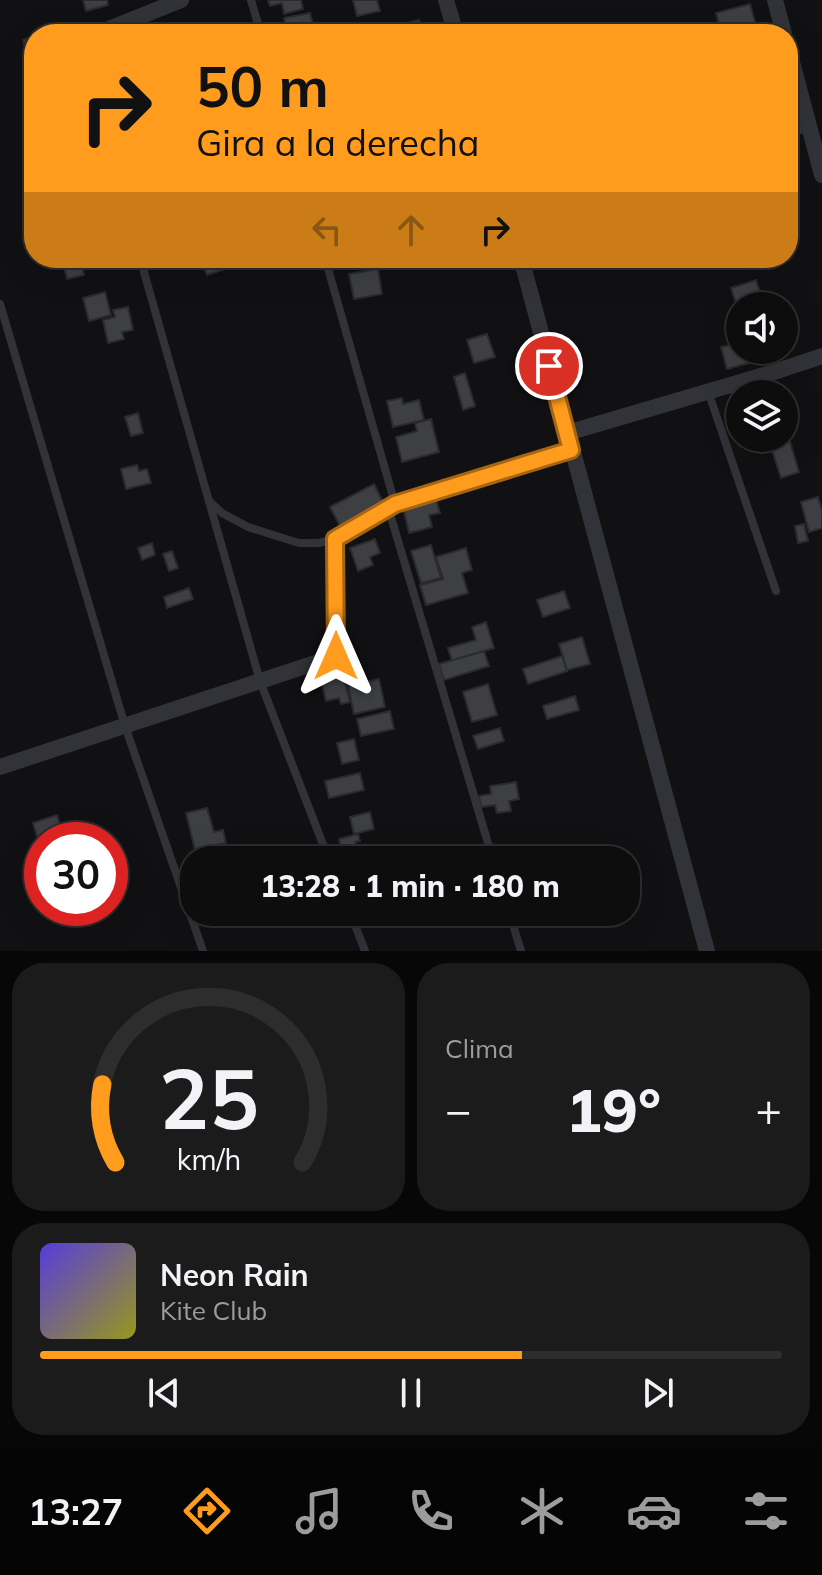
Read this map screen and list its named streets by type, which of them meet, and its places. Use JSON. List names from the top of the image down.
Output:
{
  "page": {
    "turn": ["50 m", "Gira a la derecha"],
    "limit": "30",
    "trip": "13:28 · 1 min · 180 m",
    "tile": "Clima",
    "heat": ["−", "19°", "+"],
    "song": ["Neon Rain", "Kite Club"],
    "tabs": "13:27",
    "gauge": ["25", "km/h"]
  }
}
